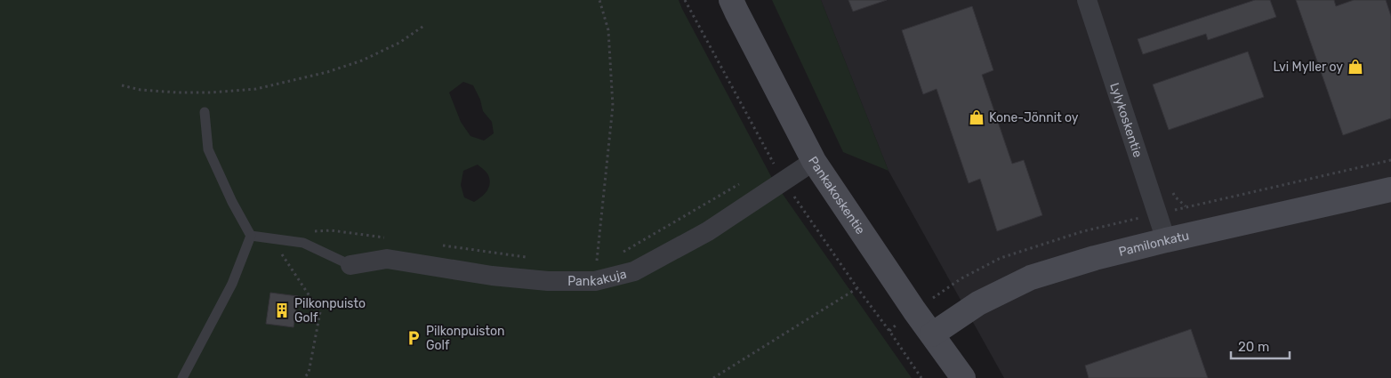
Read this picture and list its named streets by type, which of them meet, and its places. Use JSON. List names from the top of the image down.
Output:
{
  "streets": {
    "street": [
      "Lylykoskentie",
      "Pankakoskentie",
      "Pamilonkatu",
      "Pankakuja"
    ]
  },
  "crossings": [
    ["Lylykoskentie", "Pamilonkatu"],
    ["Pankakoskentie", "Pamilonkatu"],
    ["Pankakoskentie", "Pankakuja"]
  ],
  "places": {
    "shop": ["Lvi Myller oy", "Kone-Jönnit oy"],
    "building": ["Pilkonpuisto Golf"],
    "parking": ["Pilkonpuiston Golf"]
  },
  "scale_bar": "20 m"
}
